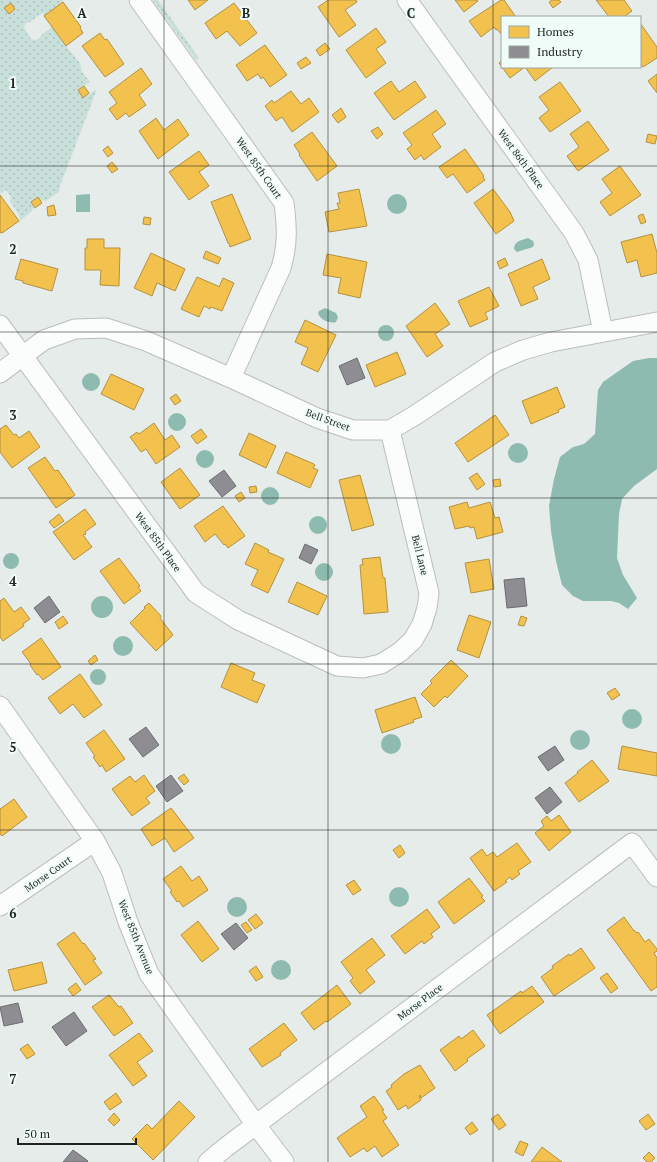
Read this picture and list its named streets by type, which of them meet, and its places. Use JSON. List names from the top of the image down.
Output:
{
  "streets": {
    "street": [
      "West 86th Place",
      "West 85th Court",
      "Bell Street",
      "West 85th Place",
      "Bell Lane",
      "Morse Court",
      "West 85th Avenue",
      "Morse Place"
    ]
  },
  "crossings": [
    ["West 85th Court", "Bell Street"],
    ["Bell Street", "West 85th Place"],
    ["Bell Street", "Bell Lane"],
    ["West 85th Place", "Bell Lane"],
    ["Morse Court", "West 85th Avenue"],
    ["West 85th Avenue", "Morse Place"]
  ],
  "legend": ["Homes", "Industry"],
  "scale_bar": "50 m",
  "grid": {
    "columns": ["A", "B", "C"],
    "rows": [
      "1",
      "2",
      "3",
      "4",
      "5",
      "6",
      "7"
    ]
  }
}
